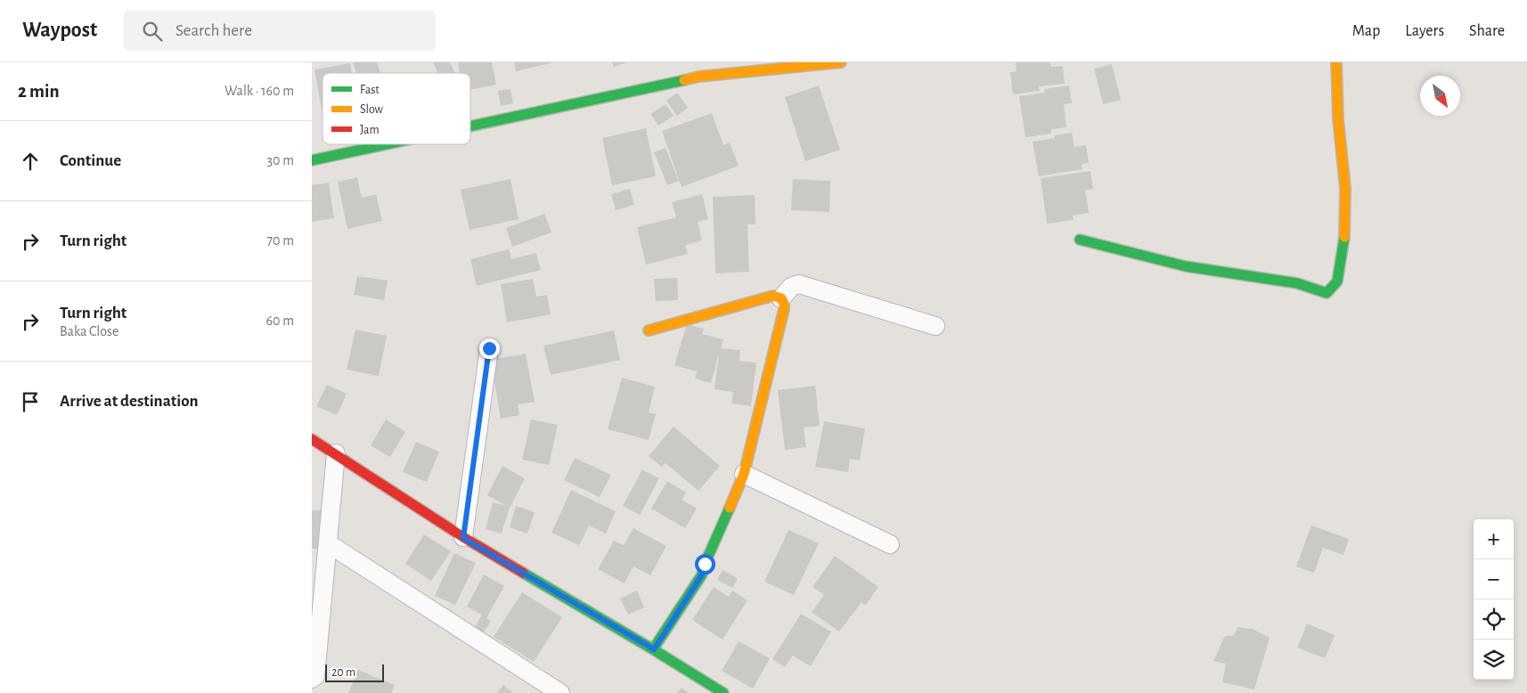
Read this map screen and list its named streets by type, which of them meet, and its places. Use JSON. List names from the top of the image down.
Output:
{
  "legend": ["Fast", "Slow", "Jam"],
  "scale_bar": "20 m",
  "north": "bottom right",
  "page": {
    "header": "Waypost",
    "search": "Search here",
    "nav": ["Map", "Layers", "Share"],
    "heading": ["2 min", "Walk · 160 m"],
    "list": [
      ["Continue", "30 m"],
      ["Turn right", "70 m"],
      ["Turn right", "Baka Close", "60 m"],
      "Arrive at destination"
    ],
    "map_buttons": ["+", "−"],
    "scale": "20 m"
  }
}
